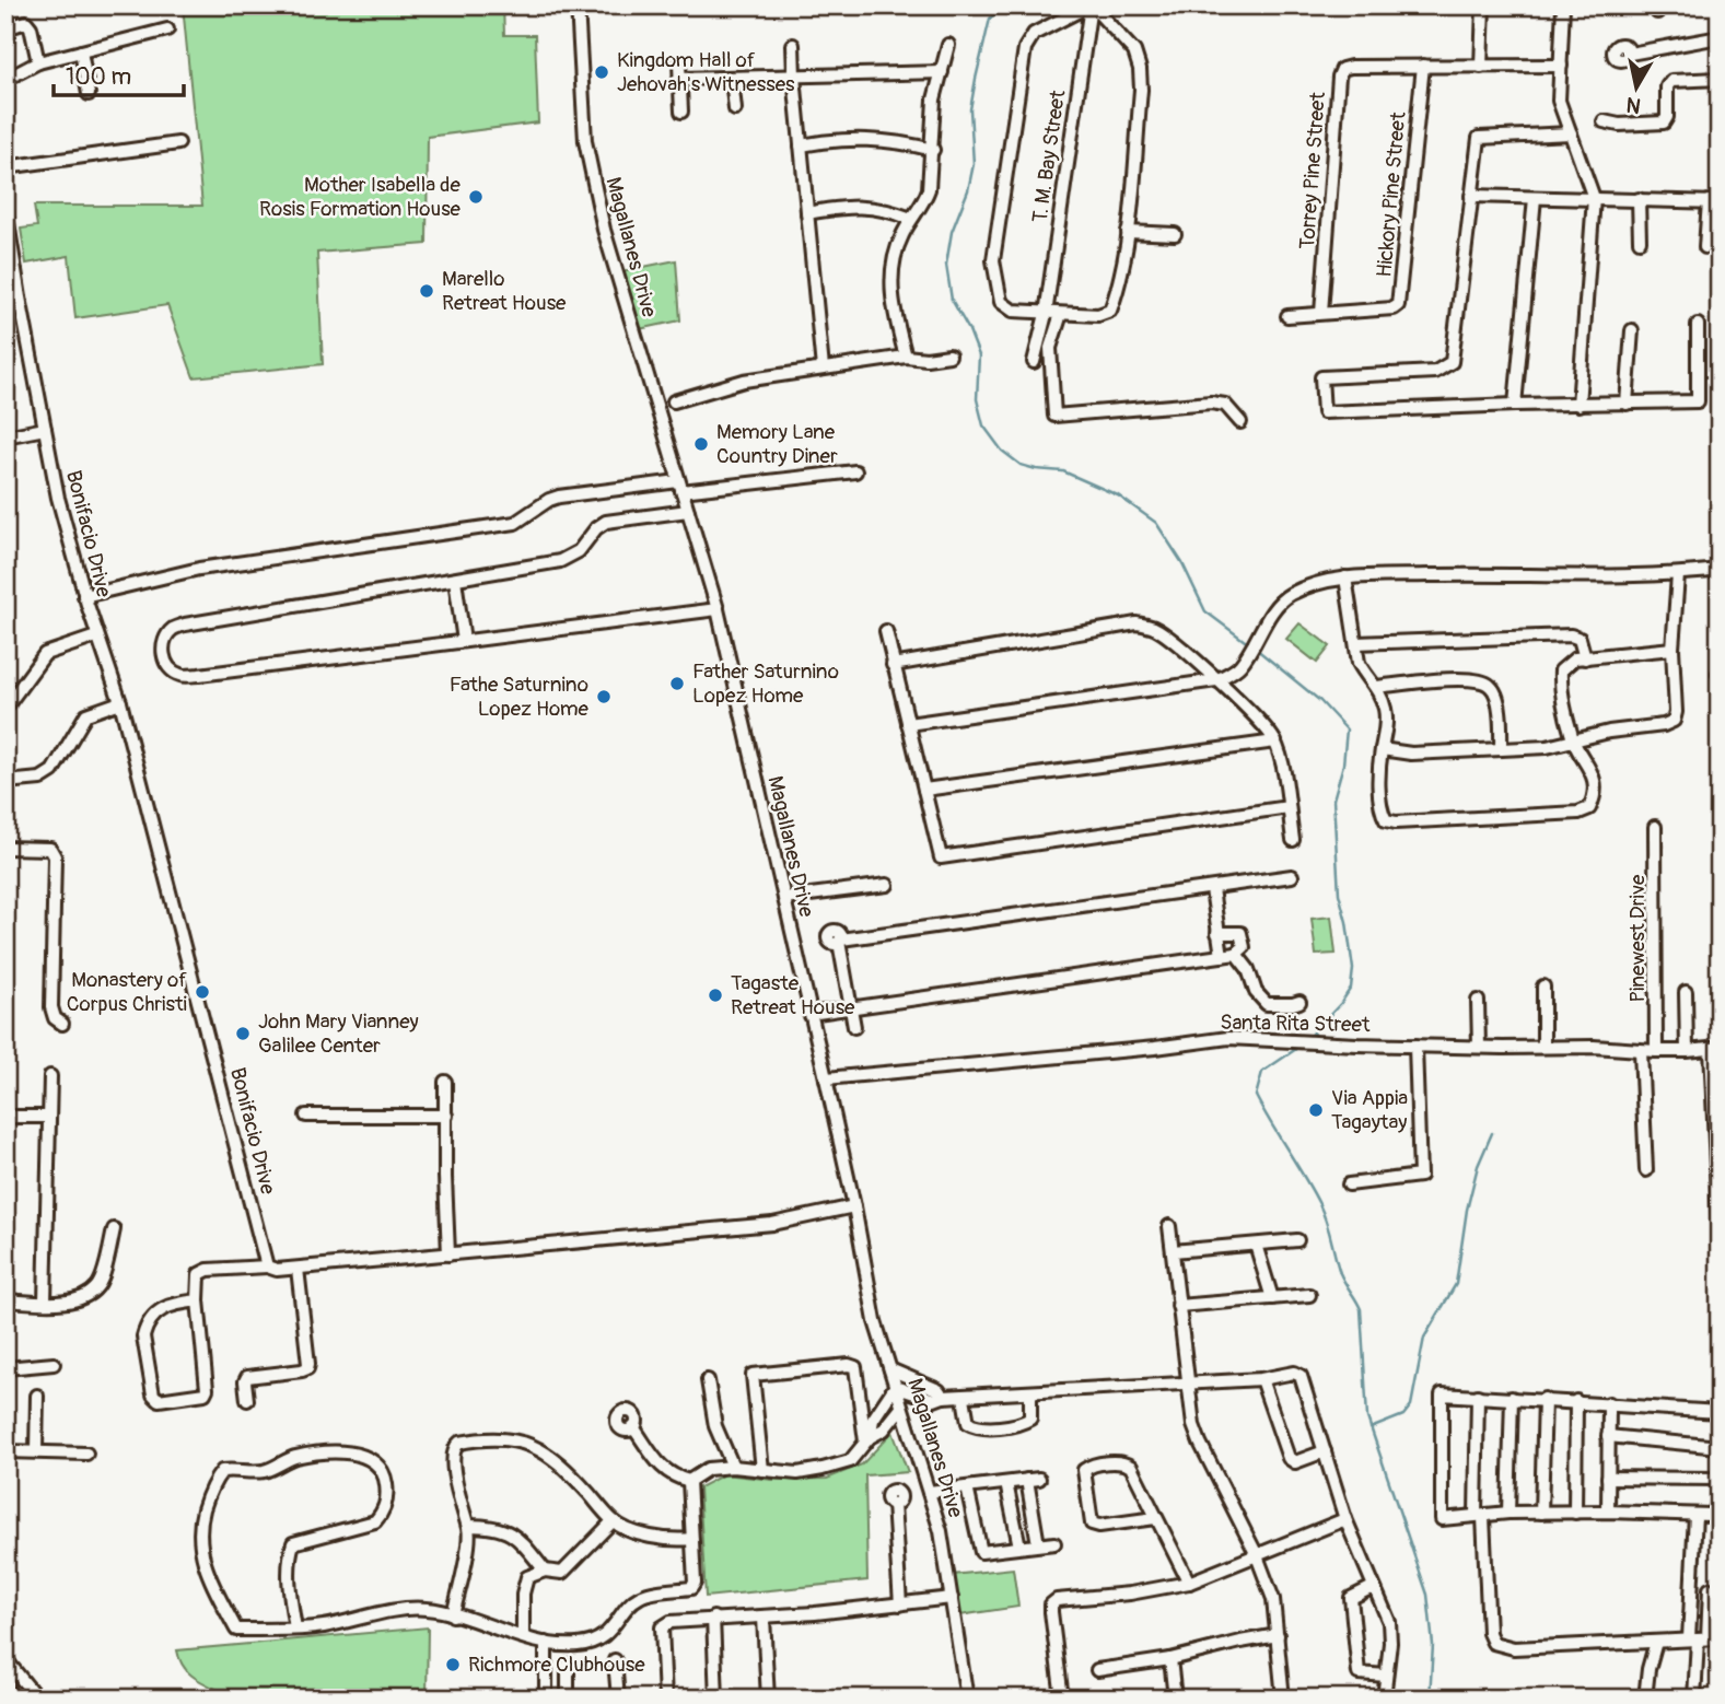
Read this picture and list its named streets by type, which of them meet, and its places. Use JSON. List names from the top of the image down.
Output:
{
  "streets": {
    "street": [
      "T. M. Bay Street",
      "Torrey Pine Street",
      "Hickory Pine Street",
      "Magallanes Drive",
      "Bonifacio Drive",
      "Pinewest Drive",
      "Santa Rita Street"
    ]
  },
  "crossings": [
    ["Torrey Pine Street", "Hickory Pine Street"],
    ["Magallanes Drive", "Santa Rita Street"],
    ["Pinewest Drive", "Santa Rita Street"]
  ],
  "places": [
    "Kingdom Hall of Jehovah's Witnesses",
    "Mother Isabella de Rosis Formation House",
    "Marello Retreat House",
    "Memory Lane Country Diner",
    "Father Saturnino Lopez Home",
    "Fathe Saturnino Lopez Home",
    "Monastery of Corpus Christi",
    "Tagaste Retreat House",
    "John Mary Vianney Galilee Center",
    "Via Appia Tagaytay",
    "Richmore Clubhouse"
  ],
  "scale_bar": "100 m",
  "north": "bottom"
}
